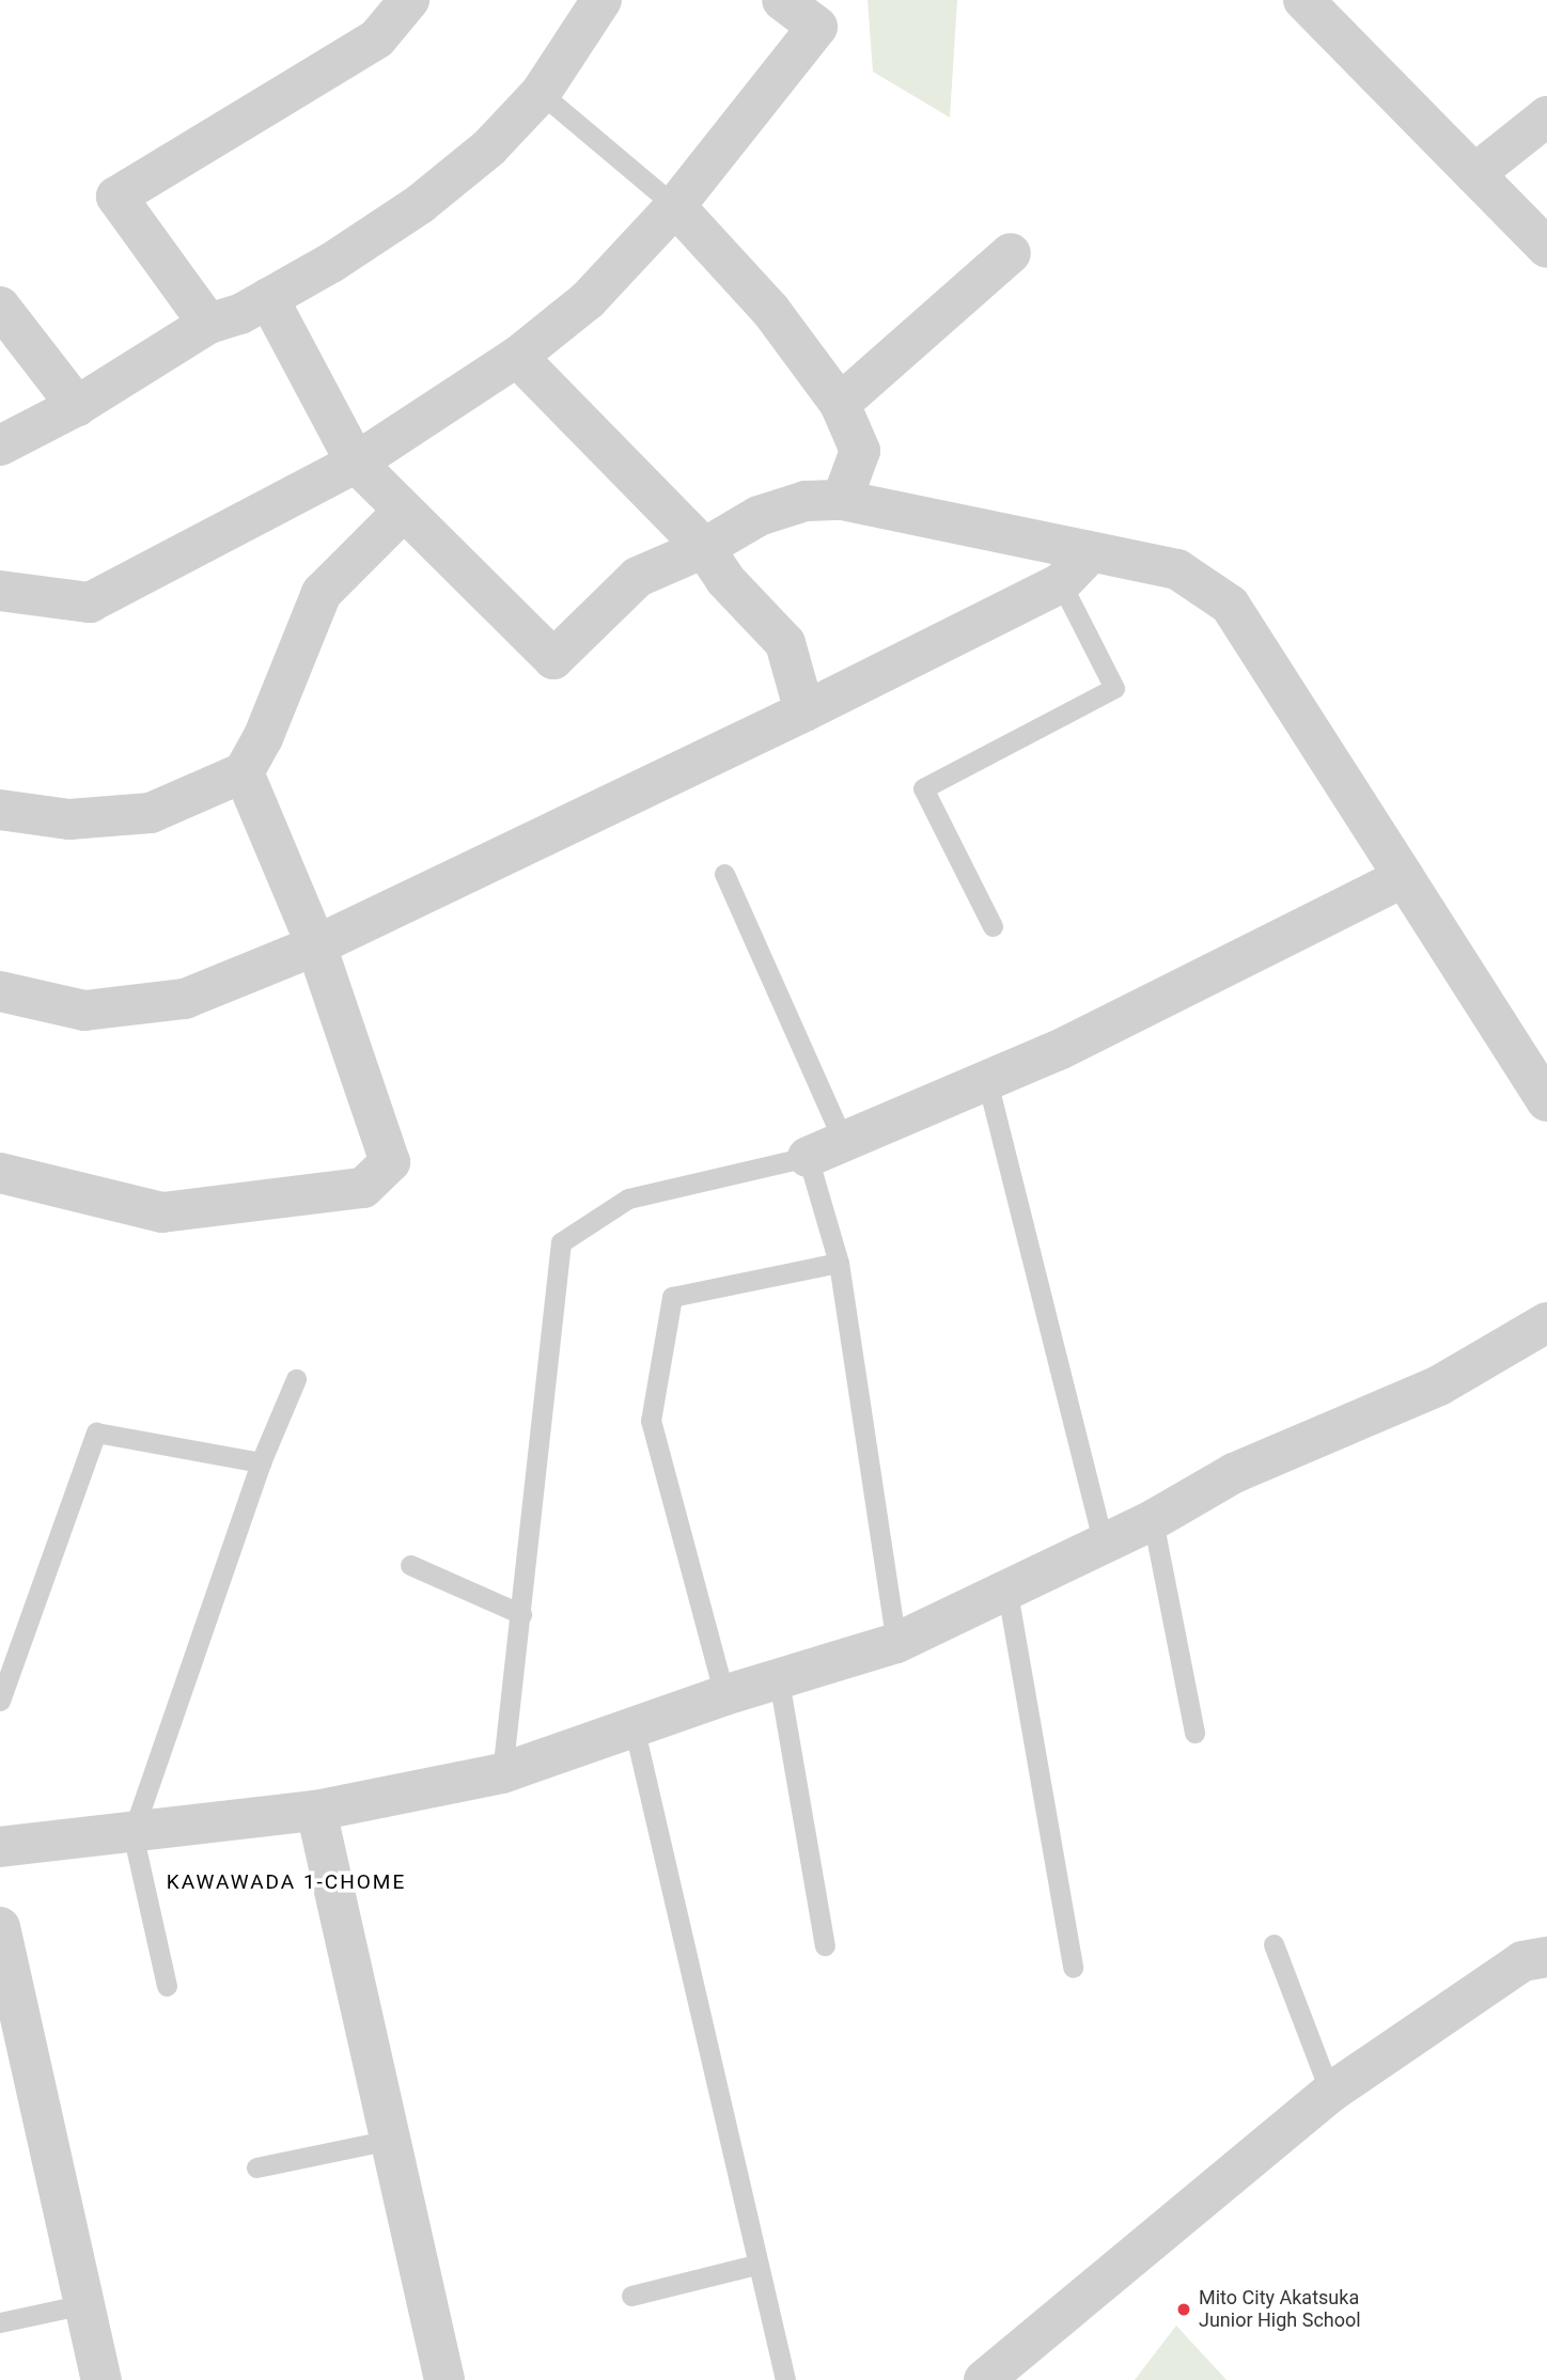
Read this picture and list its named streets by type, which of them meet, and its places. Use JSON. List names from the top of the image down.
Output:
{
  "districts": ["KAWAWADA 1-CHOME"],
  "places": ["Mito City Akatsuka Junior High School"]
}
